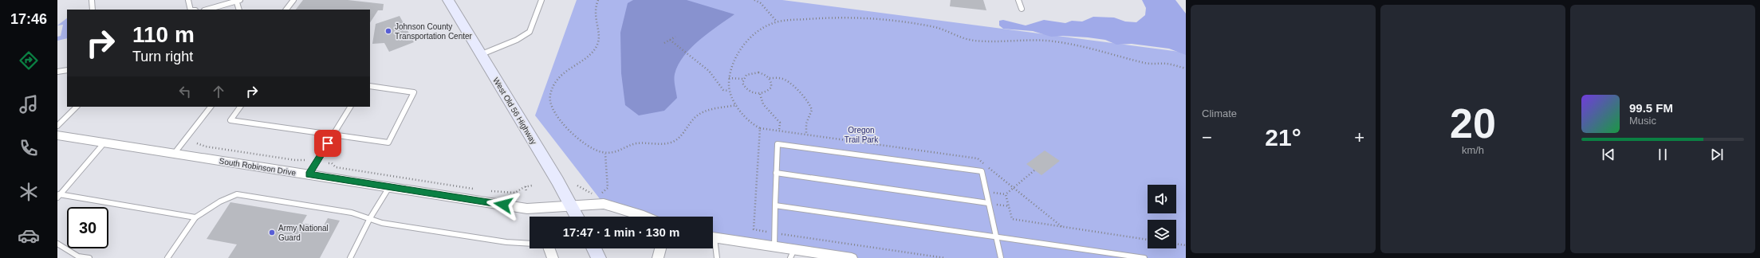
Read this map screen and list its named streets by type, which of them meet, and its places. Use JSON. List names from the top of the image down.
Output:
{
  "streets": {
    "main road": ["West Old 56 Highway"],
    "street": ["South Robinson Drive"]
  },
  "crossings": [
    ["West Old 56 Highway", "South Robinson Drive"]
  ],
  "parks": ["Oregon Trail Park"],
  "places": ["Johnson County Transportation Center", "Army National Guard"],
  "page": {
    "tabs": "17:46",
    "tile": [
      "Climate",
      ["20", "km/h"]
    ],
    "turn": ["110 m", "Turn right"],
    "song": ["99.5 FM", "Music"],
    "heat": ["−", "21°", "+"],
    "limit": "30",
    "trip": "17:47 · 1 min · 130 m"
  }
}
